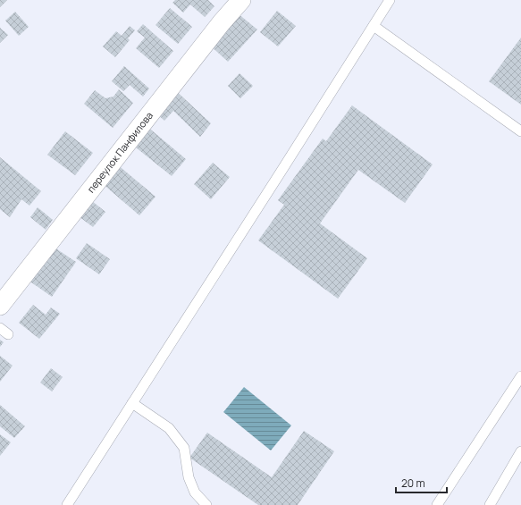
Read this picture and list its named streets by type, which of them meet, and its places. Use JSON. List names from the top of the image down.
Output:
{
  "streets": {
    "street": ["переулок Панфилова"]
  },
  "scale_bar": "20 m"
}
